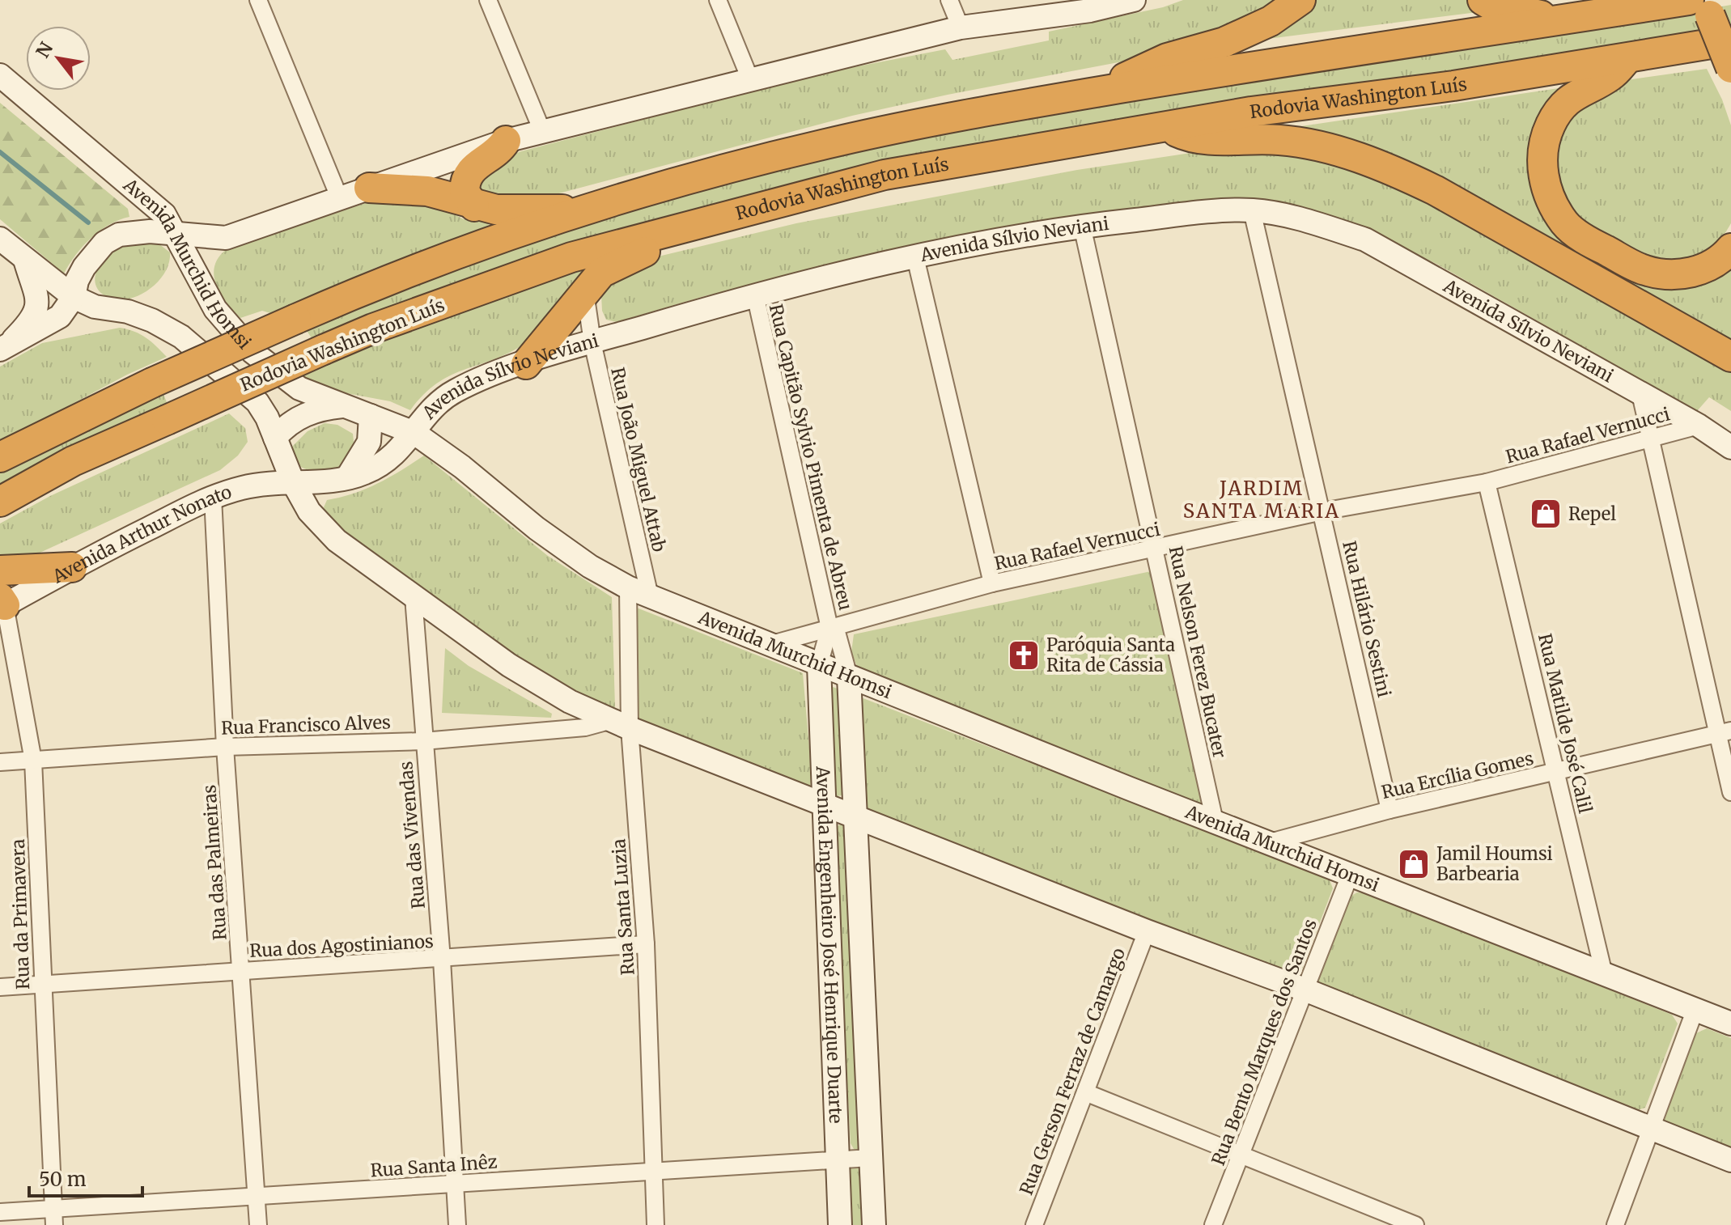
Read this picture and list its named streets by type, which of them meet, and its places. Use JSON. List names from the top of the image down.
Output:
{
  "streets": {
    "highway": ["Rodovia Washington Luís"],
    "main road": [
      "Avenida Sílvio Neviani",
      "Avenida Murchid Homsi",
      "Avenida Arthur Nonato",
      "Avenida Engenheiro José Henrique Duarte"
    ],
    "street": [
      "Rua Rafael Vernucci",
      "Rua Capitão Sylvio Pimenta de Abreu",
      "Rua João Miguel Attab",
      "Rua Hilário Sestini",
      "Rua Nelson Ferez Bucater",
      "Rua Matilde José Calil",
      "Rua Francisco Alves",
      "Rua Ercília Gomes",
      "Rua das Vivendas",
      "Rua das Palmeiras",
      "Rua Santa Luzia",
      "Rua da Primavera",
      "Rua dos Agostinianos",
      "Rua Bento Marques dos Santos",
      "Rua Gerson Ferraz de Camargo",
      "Rua Santa Inêz"
    ]
  },
  "crossings": [
    ["Avenida Sílvio Neviani", "Avenida Murchid Homsi"],
    ["Avenida Sílvio Neviani", "Rua Rafael Vernucci"],
    ["Avenida Sílvio Neviani", "Rua Capitão Sylvio Pimenta de Abreu"],
    ["Avenida Sílvio Neviani", "Rua João Miguel Attab"],
    ["Avenida Sílvio Neviani", "Avenida Arthur Nonato"],
    ["Avenida Sílvio Neviani", "Rua Hilário Sestini"],
    ["Avenida Sílvio Neviani", "Rua Nelson Ferez Bucater"],
    ["Avenida Murchid Homsi", "Rua Rafael Vernucci"],
    ["Avenida Murchid Homsi", "Rua Capitão Sylvio Pimenta de Abreu"],
    ["Avenida Murchid Homsi", "Rua João Miguel Attab"],
    ["Avenida Murchid Homsi", "Avenida Arthur Nonato"],
    ["Avenida Murchid Homsi", "Rua Nelson Ferez Bucater"],
    ["Avenida Murchid Homsi", "Rua Matilde José Calil"],
    ["Avenida Murchid Homsi", "Rua Francisco Alves"],
    ["Avenida Murchid Homsi", "Rua Ercília Gomes"],
    ["Avenida Murchid Homsi", "Rua das Vivendas"],
    ["Avenida Murchid Homsi", "Rua Santa Luzia"],
    ["Avenida Murchid Homsi", "Avenida Engenheiro José Henrique Duarte"],
    ["Avenida Murchid Homsi", "Rua Bento Marques dos Santos"],
    ["Avenida Murchid Homsi", "Rua Gerson Ferraz de Camargo"],
    ["Rua Rafael Vernucci", "Rua Capitão Sylvio Pimenta de Abreu"],
    ["Rua Rafael Vernucci", "Rua Hilário Sestini"],
    ["Rua Rafael Vernucci", "Rua Nelson Ferez Bucater"],
    ["Rua Rafael Vernucci", "Rua Matilde José Calil"],
    ["Rua Capitão Sylvio Pimenta de Abreu", "Avenida Engenheiro José Henrique Duarte"],
    ["Avenida Arthur Nonato", "Rua das Palmeiras"],
    ["Avenida Arthur Nonato", "Rua da Primavera"],
    ["Rua Hilário Sestini", "Rua Ercília Gomes"],
    ["Rua Matilde José Calil", "Rua Ercília Gomes"],
    ["Rua Francisco Alves", "Rua das Vivendas"],
    ["Rua Francisco Alves", "Rua das Palmeiras"],
    ["Rua Francisco Alves", "Rua Santa Luzia"],
    ["Rua Francisco Alves", "Rua da Primavera"],
    ["Rua das Vivendas", "Rua dos Agostinianos"],
    ["Rua das Vivendas", "Rua Santa Inêz"],
    ["Rua das Palmeiras", "Rua dos Agostinianos"],
    ["Rua das Palmeiras", "Rua Santa Inêz"],
    ["Rua Santa Luzia", "Rua dos Agostinianos"],
    ["Rua Santa Luzia", "Rua Santa Inêz"],
    ["Rua da Primavera", "Rua dos Agostinianos"],
    ["Rua da Primavera", "Rua Santa Inêz"],
    ["Avenida Engenheiro José Henrique Duarte", "Rua Santa Inêz"]
  ],
  "districts": ["JARDIM SANTA MARIA"],
  "places": {
    "shop": ["Repel", "Jamil Houmsi Barbearia"],
    "church": ["Paróquia Santa Rita de Cássia"]
  },
  "scale_bar": "50 m",
  "north": "top left"
}
